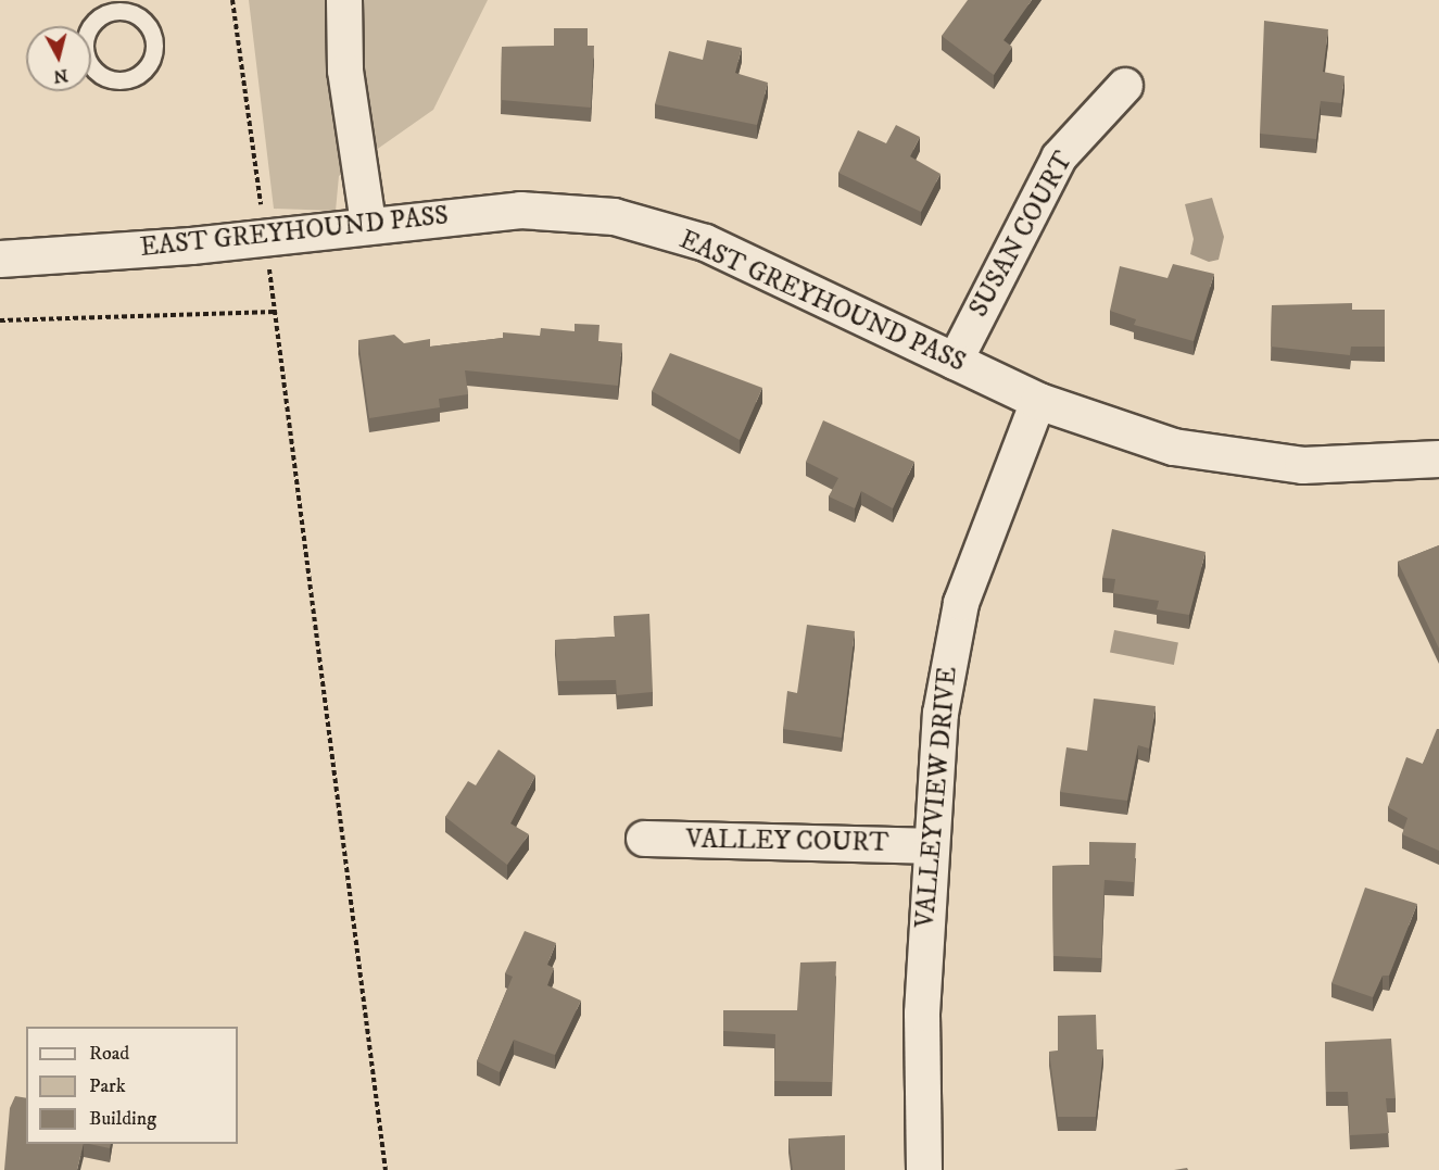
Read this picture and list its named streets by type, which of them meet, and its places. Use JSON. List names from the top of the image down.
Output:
{
  "streets": {
    "street": [
      "EAST GREYHOUND PASS",
      "SUSAN COURT",
      "VALLEYVIEW DRIVE",
      "VALLEY COURT"
    ]
  },
  "crossings": [
    ["EAST GREYHOUND PASS", "SUSAN COURT"],
    ["EAST GREYHOUND PASS", "VALLEYVIEW DRIVE"],
    ["VALLEYVIEW DRIVE", "VALLEY COURT"]
  ],
  "legend": ["Road", "Park", "Building"],
  "north": "bottom"
}
